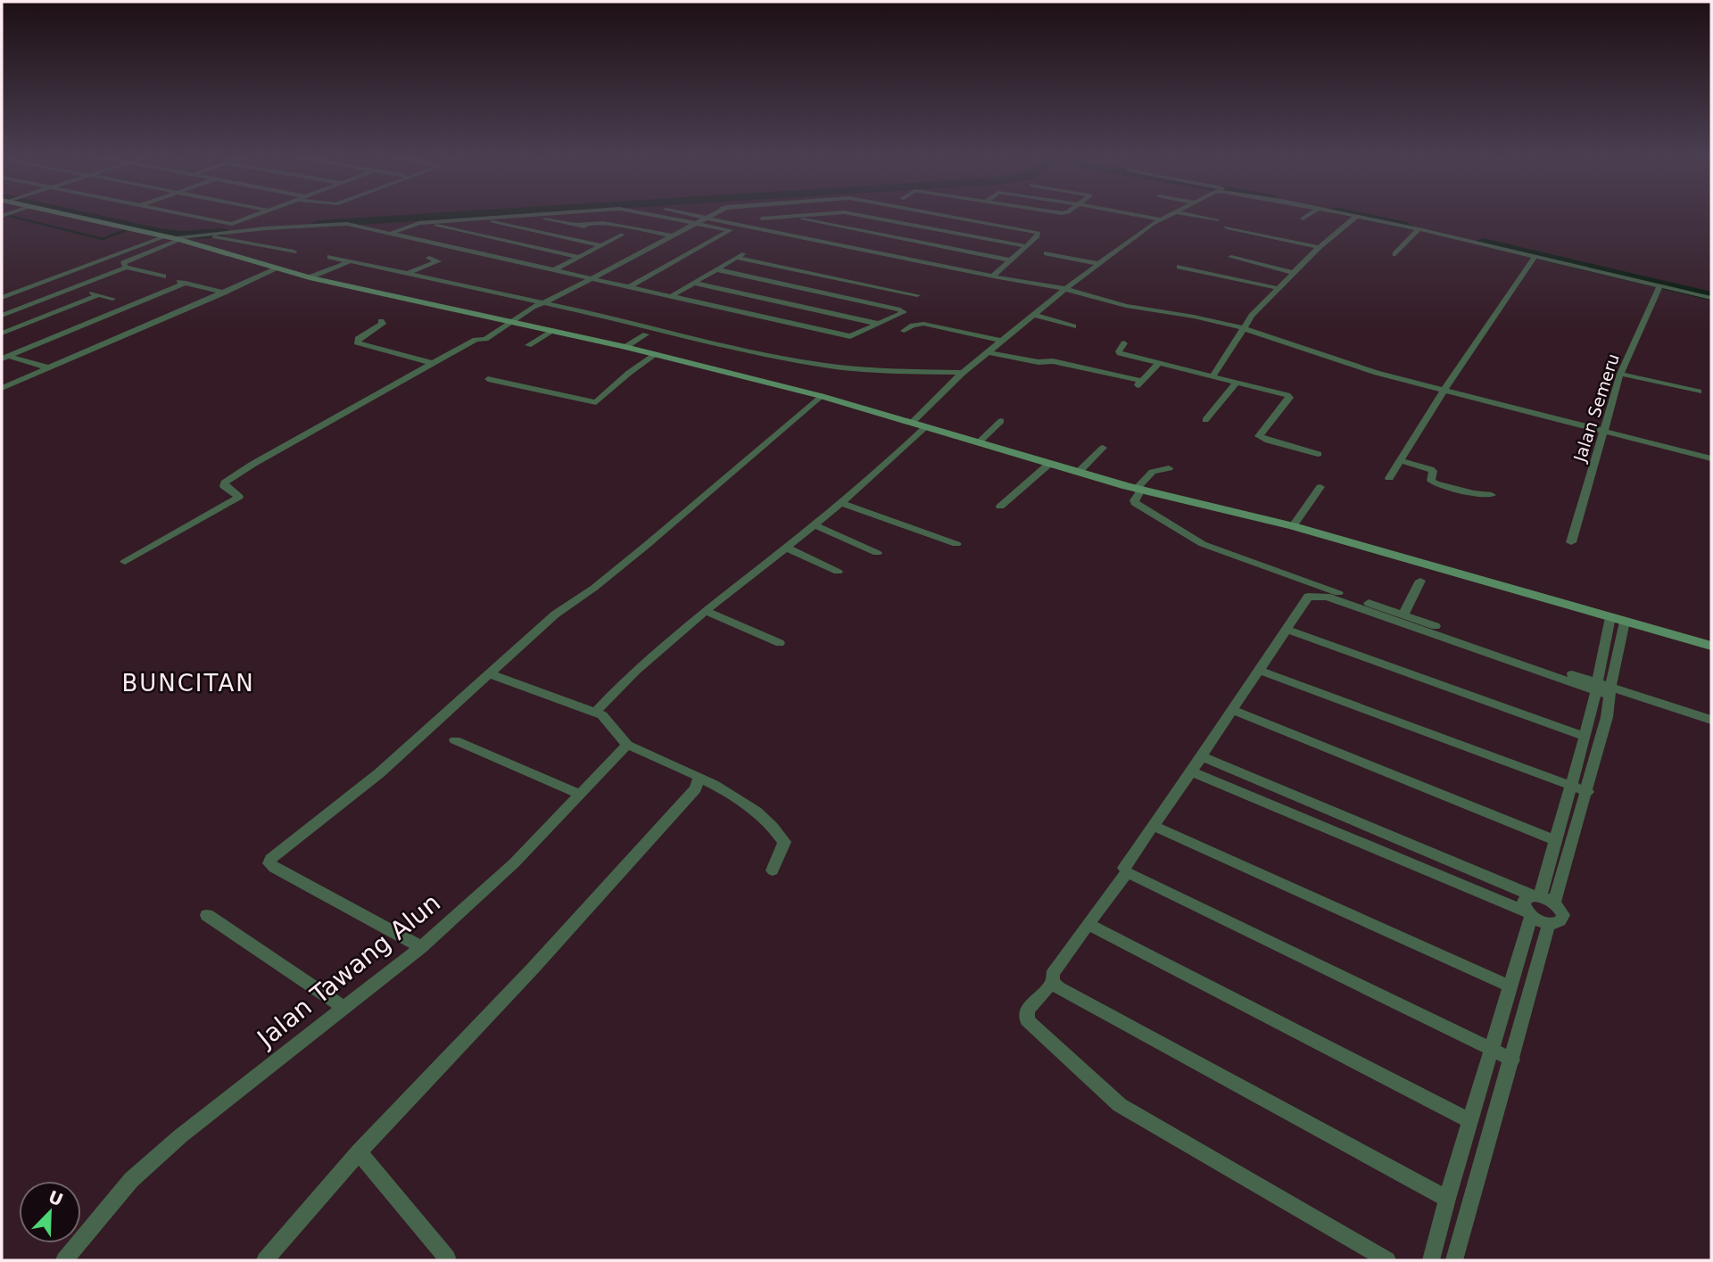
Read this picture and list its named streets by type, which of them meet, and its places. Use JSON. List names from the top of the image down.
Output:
{
  "streets": {
    "street": ["Jalan Semeru", "Jalan Tawang Alun"]
  },
  "districts": ["BUNCITAN"],
  "north": "top right"
}
